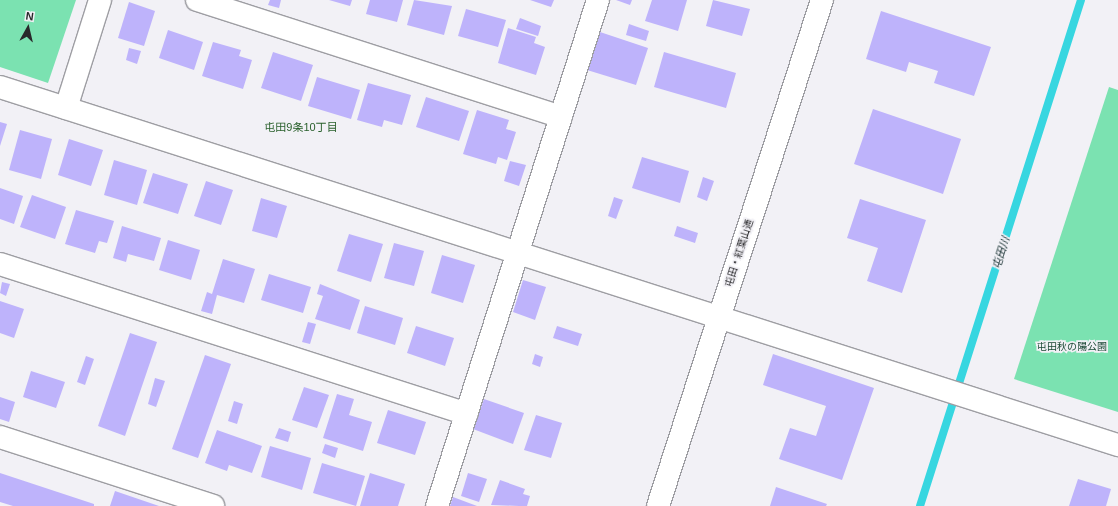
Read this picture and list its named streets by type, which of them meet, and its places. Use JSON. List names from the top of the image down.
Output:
{
  "streets": {
    "street": ["屯田・紅葉山通"]
  },
  "districts": ["屯田9条10丁目"],
  "water": ["屯田川"],
  "parks": ["屯田秋の陽公園"],
  "north": "top"
}
